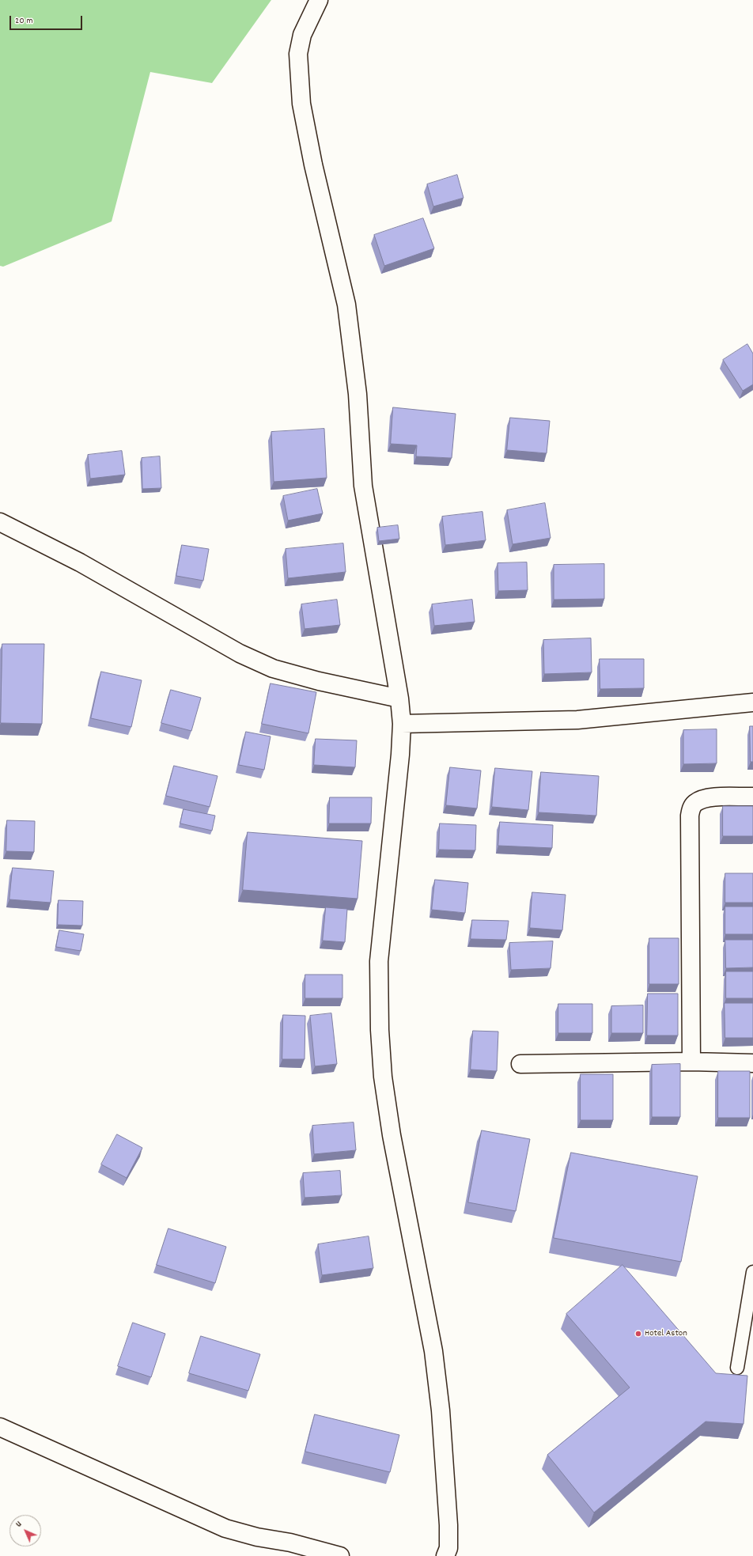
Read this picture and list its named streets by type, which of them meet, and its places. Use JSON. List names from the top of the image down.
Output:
{
  "places": ["Hotel Aston"],
  "scale_bar": "20 m",
  "north": "top left"
}
